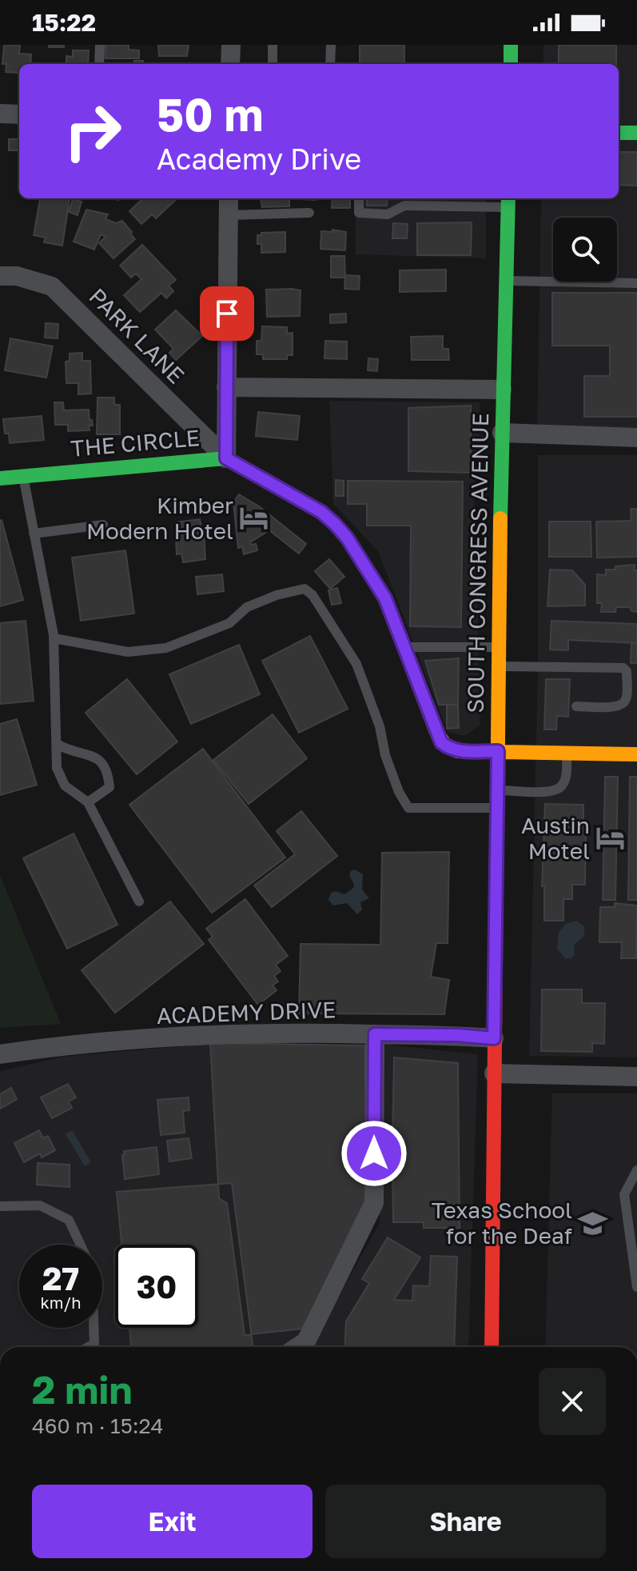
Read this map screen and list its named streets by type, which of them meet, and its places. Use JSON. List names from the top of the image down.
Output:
{
  "streets": {
    "main road": ["THE CIRCLE", "SOUTH CONGRESS AVENUE"],
    "street": ["PARK LANE", "ACADEMY DRIVE"]
  },
  "crossings": [
    ["PARK LANE", "THE CIRCLE"],
    ["THE CIRCLE", "SOUTH CONGRESS AVENUE"],
    ["SOUTH CONGRESS AVENUE", "ACADEMY DRIVE"]
  ],
  "places": {
    "hotel": ["Kimber Modern Hotel", "Austin Motel"],
    "school or university": ["Texas School for the Deaf"]
  },
  "page": {
    "status": "15:22",
    "turn": ["50 m", "Academy Drive"],
    "speed": "27 km/h",
    "limit": "30",
    "heading": ["2 min", "460 m · 15:24"],
    "buttons": ["Exit", "Share"]
  }
}
